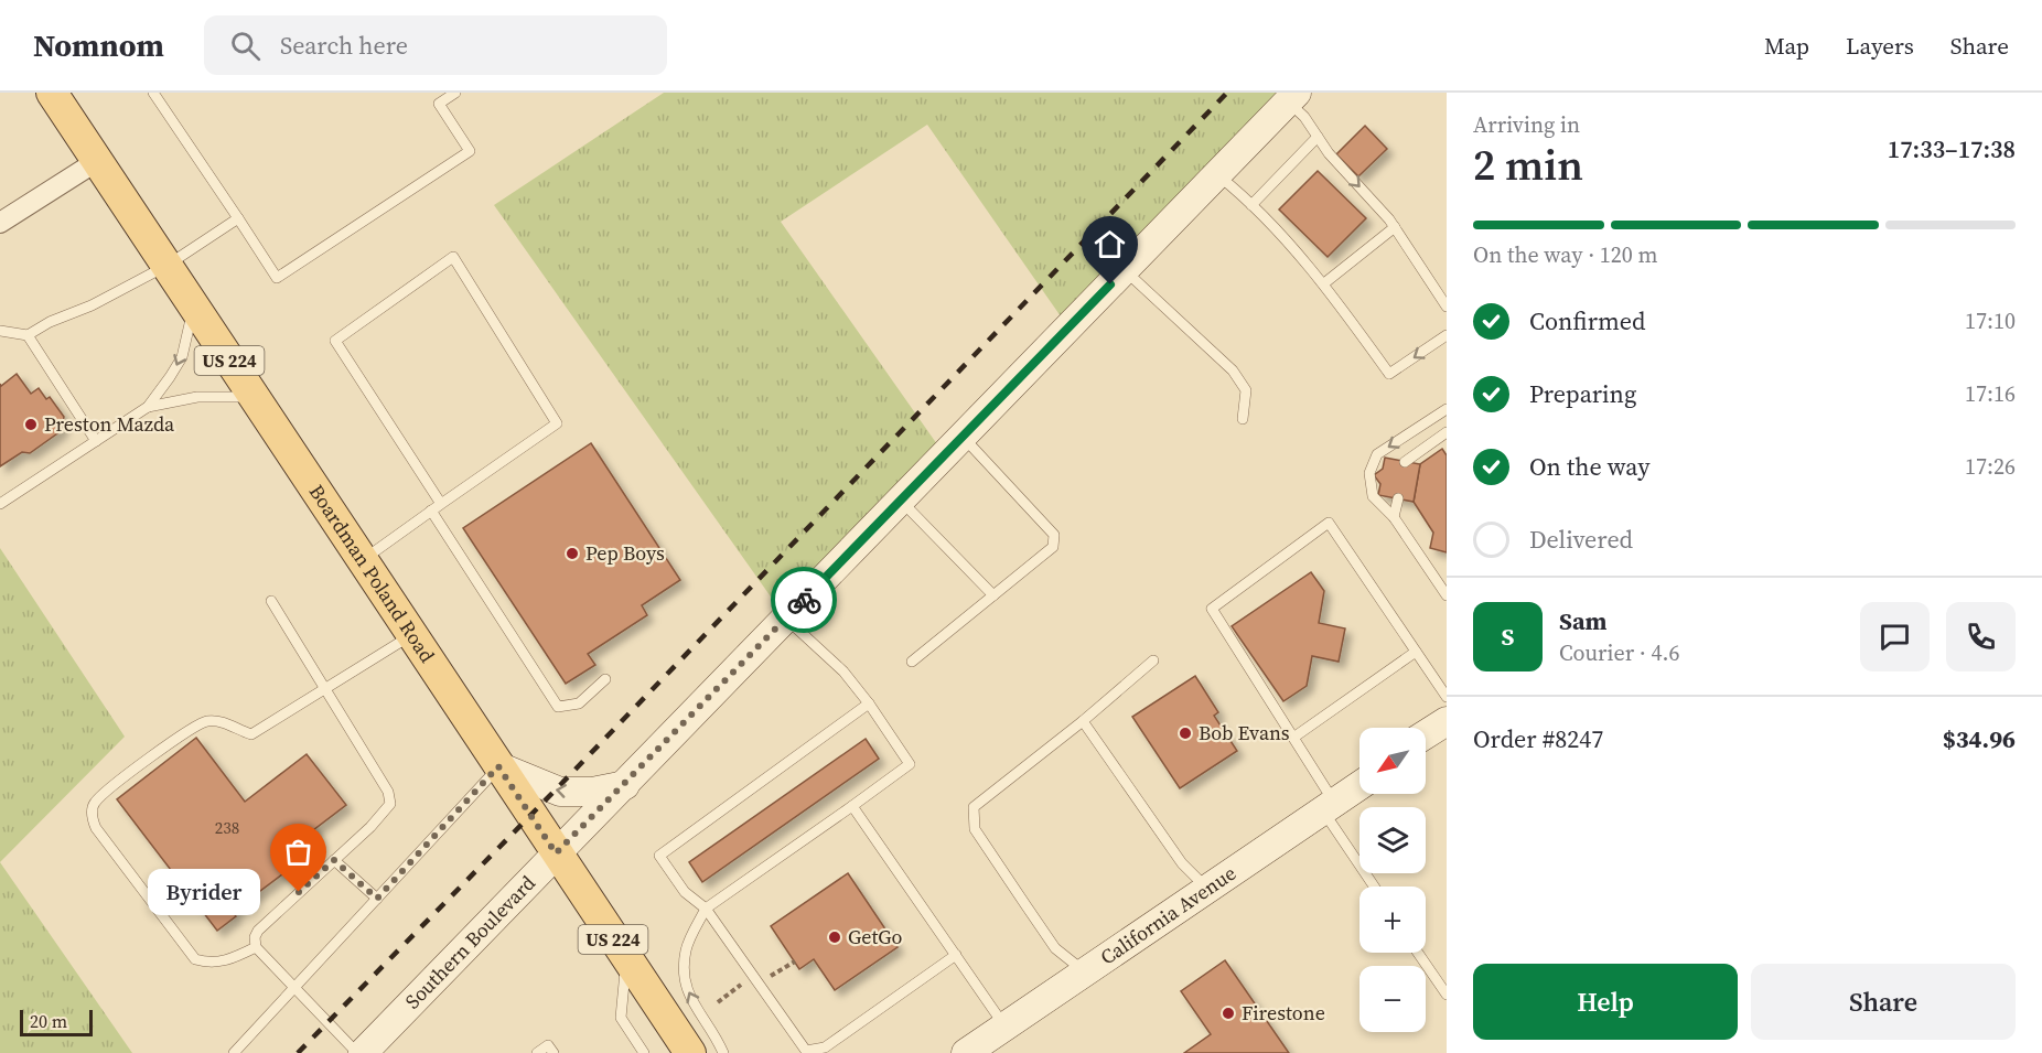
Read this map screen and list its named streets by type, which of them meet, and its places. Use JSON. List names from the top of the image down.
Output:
{
  "streets": {
    "main road": ["US 224", "Boardman Poland Road"],
    "street": ["California Avenue", "Southern Boulevard"]
  },
  "crossings": [
    ["Boardman Poland Road", "Southern Boulevard"]
  ],
  "places": [
    "Preston Mazda",
    "Pep Boys",
    "Bob Evans",
    "Byrider",
    "GetGo",
    "Firestone"
  ],
  "house_numbers": ["238"],
  "scale_bar": "20 m",
  "north": "bottom left",
  "page": {
    "header": "Nomnom",
    "search": "Search here",
    "nav": ["Map", "Layers", "Share"],
    "heading": ["2 min", "Arriving in", "17:33–17:38"],
    "panel": [
      "Sam",
      "Courier · 4.6",
      "Order #8247",
      "$34.96"
    ],
    "bar": "On the way · 120 m",
    "list": [
      ["Confirmed", "17:10"],
      ["Preparing", "17:16"],
      ["On the way", "17:26"],
      "Delivered"
    ],
    "round": "S",
    "map_buttons": ["+", "−"],
    "bubble": "Byrider",
    "buttons": ["Help", "Share"],
    "scale": "20 m"
  }
}
